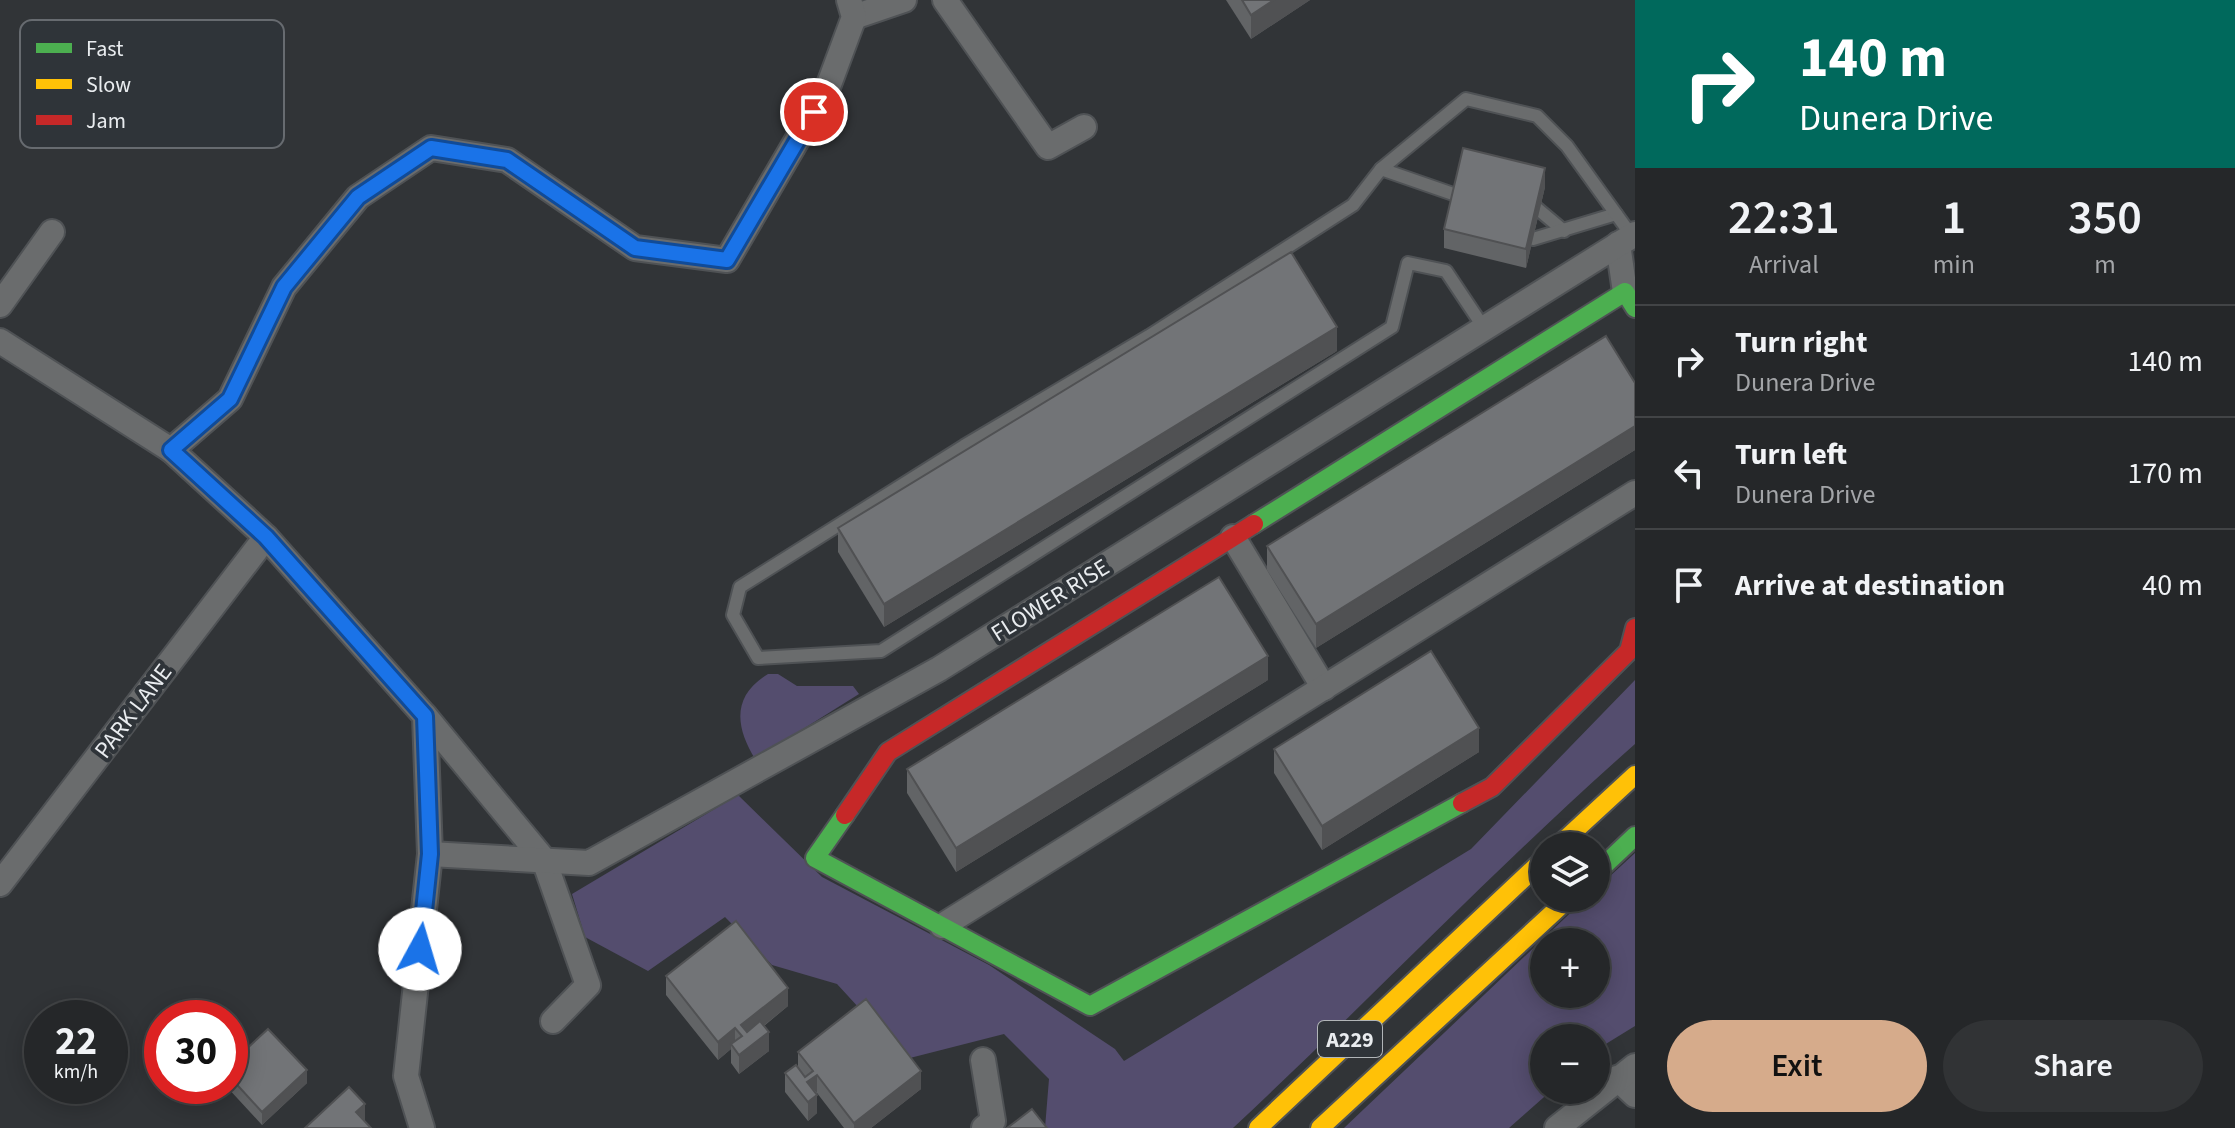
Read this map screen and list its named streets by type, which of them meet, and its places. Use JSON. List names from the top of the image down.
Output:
{
  "streets": {
    "main road": ["A229"],
    "street": ["FLOWER RISE", "PARK LANE"]
  },
  "legend": ["Fast", "Slow", "Jam"],
  "page": {
    "turn": ["140 m", "Dunera Drive"],
    "eta": [
      "22:31",
      "Arrival",
      "1",
      "min",
      "350",
      "m"
    ],
    "list": [
      {
        "name": "Turn right",
        "note": "Dunera Drive",
        "value": "140 m"
      },
      {
        "name": "Turn left",
        "note": "Dunera Drive",
        "value": "170 m"
      },
      {
        "name": "Arrive at destination",
        "value": "40 m"
      }
    ],
    "map_buttons": ["+", "−"],
    "speed": "22 km/h",
    "limit": "30",
    "buttons": ["Exit", "Share"]
  }
}
